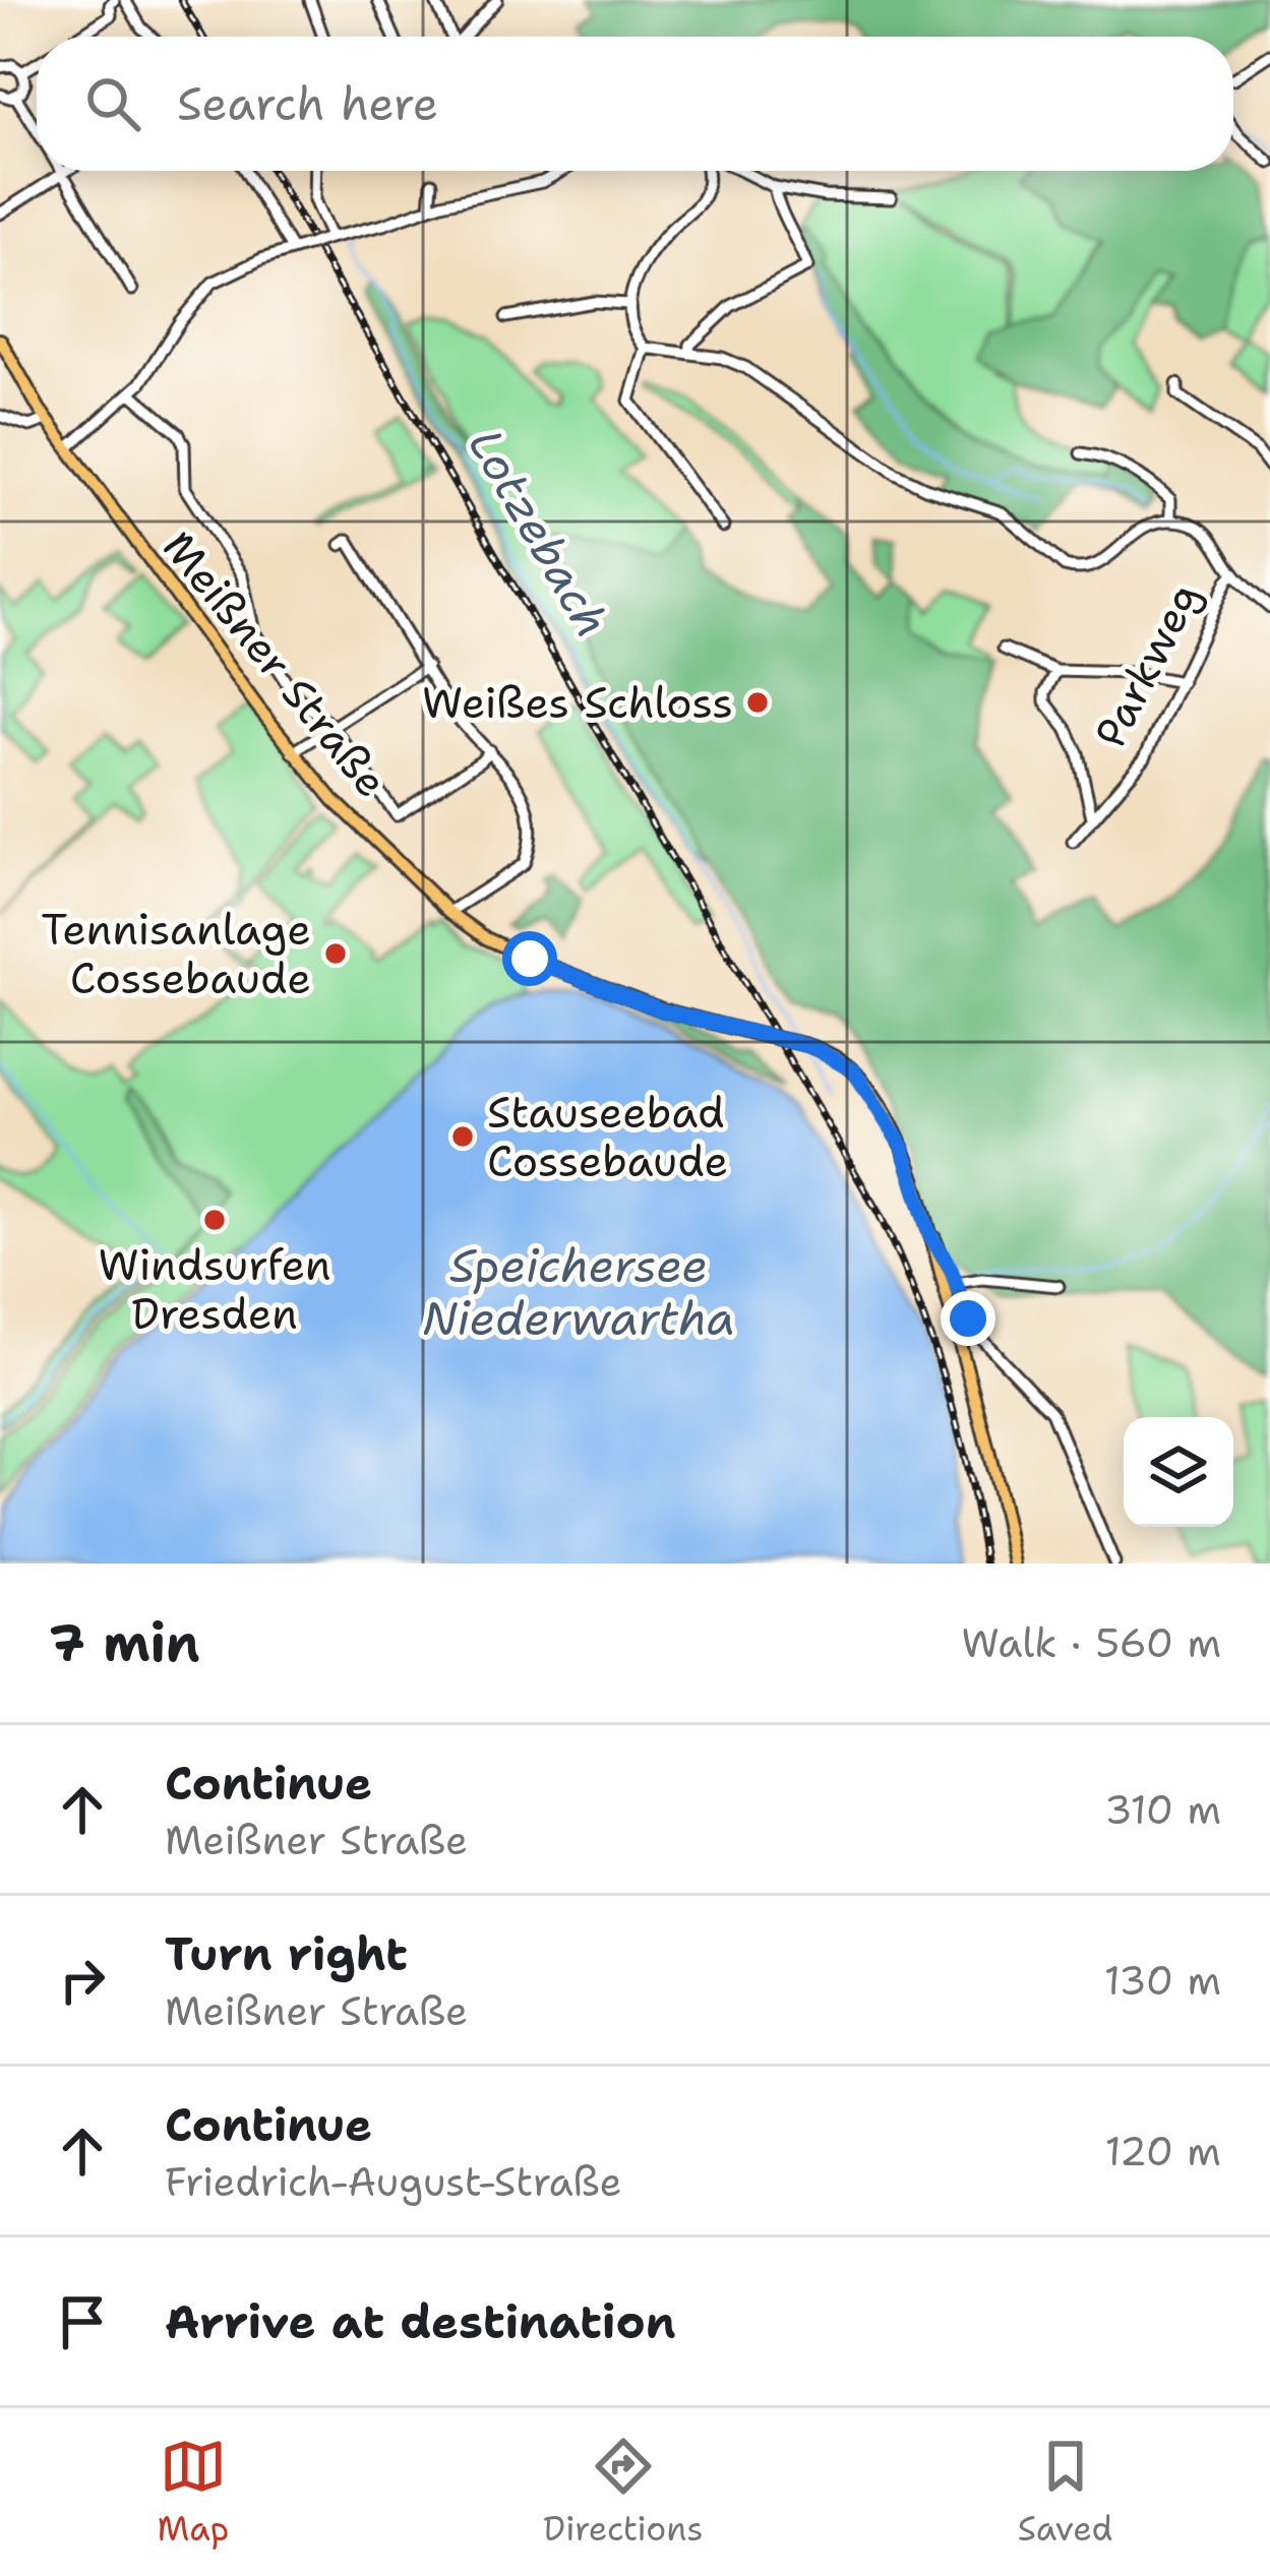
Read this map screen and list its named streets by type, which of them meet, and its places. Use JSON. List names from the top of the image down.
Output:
{
  "streets": {
    "main road": ["Meißner Straße"],
    "street": ["Parkweg"]
  },
  "water": ["Lotzebach", "Speichersee Niederwartha"],
  "places": [
    "Weißes Schloss",
    "Tennisanlage Cossebaude",
    "Stauseebad Cossebaude",
    "Windsurfen Dresden"
  ],
  "page": {
    "search": "Search here",
    "heading": ["7 min", "Walk · 560 m"],
    "list": [
      ["Continue", "Meißner Straße", "310 m"],
      ["Turn right", "Meißner Straße", "130 m"],
      ["Continue", "Friedrich-August-Straße", "120 m"],
      "Arrive at destination"
    ],
    "nav": ["Map", "Directions", "Saved"]
  }
}
